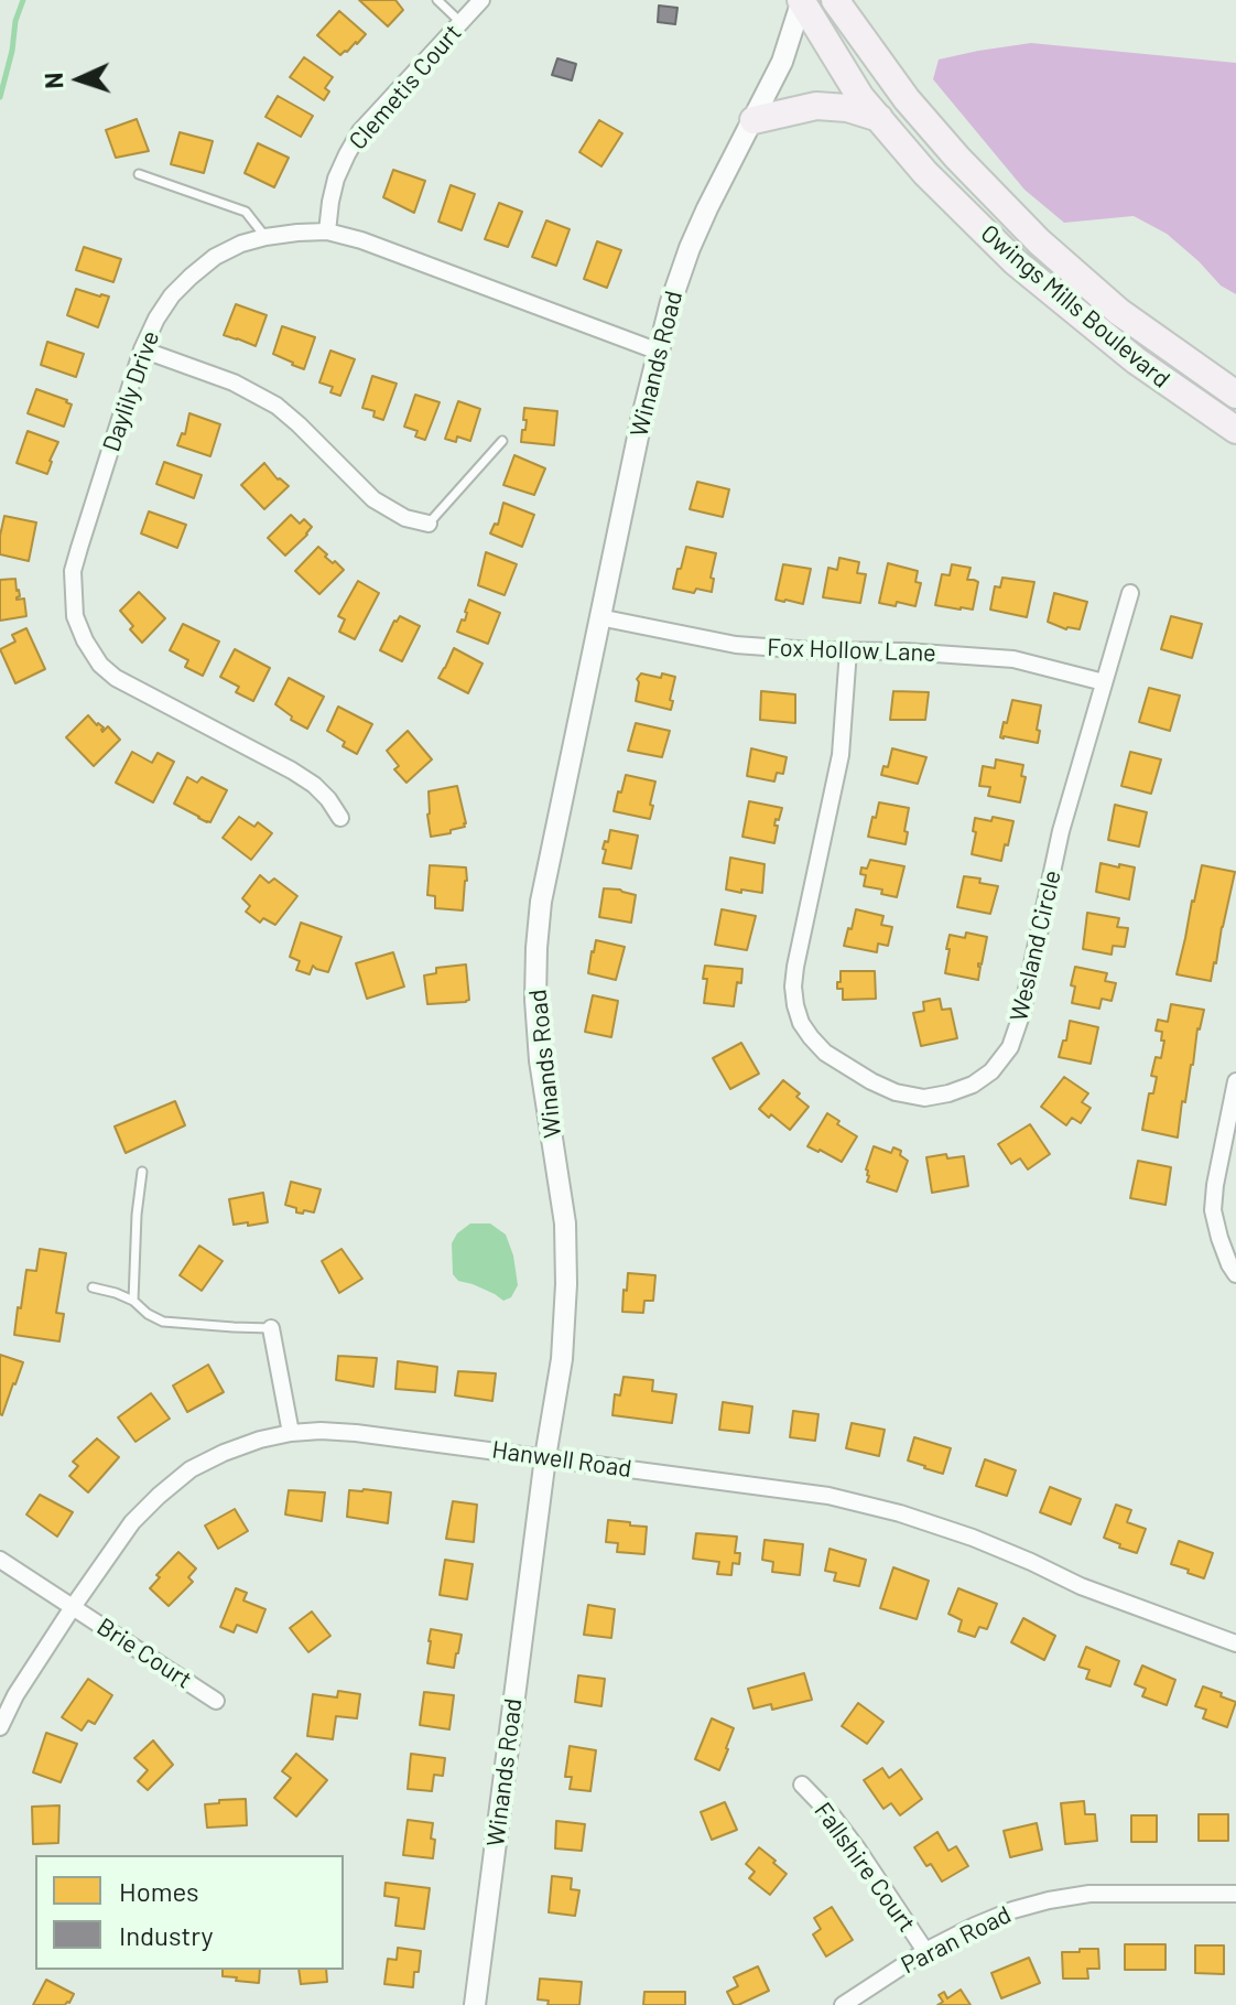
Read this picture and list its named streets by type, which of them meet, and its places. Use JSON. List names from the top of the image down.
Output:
{
  "streets": {
    "main road": ["Owings Mills Boulevard"],
    "street": [
      "Clemetis Court",
      "Winands Road",
      "Daylily Drive",
      "Fox Hollow Lane",
      "Wesland Circle",
      "Hanwell Road",
      "Brie Court",
      "Fallshire Court",
      "Paran Road"
    ]
  },
  "crossings": [
    ["Clemetis Court", "Daylily Drive"],
    ["Owings Mills Boulevard", "Winands Road"],
    ["Winands Road", "Daylily Drive"],
    ["Winands Road", "Fox Hollow Lane"],
    ["Winands Road", "Hanwell Road"],
    ["Fox Hollow Lane", "Wesland Circle"],
    ["Hanwell Road", "Brie Court"],
    ["Fallshire Court", "Paran Road"]
  ],
  "legend": ["Homes", "Industry"],
  "north": "left"
}
